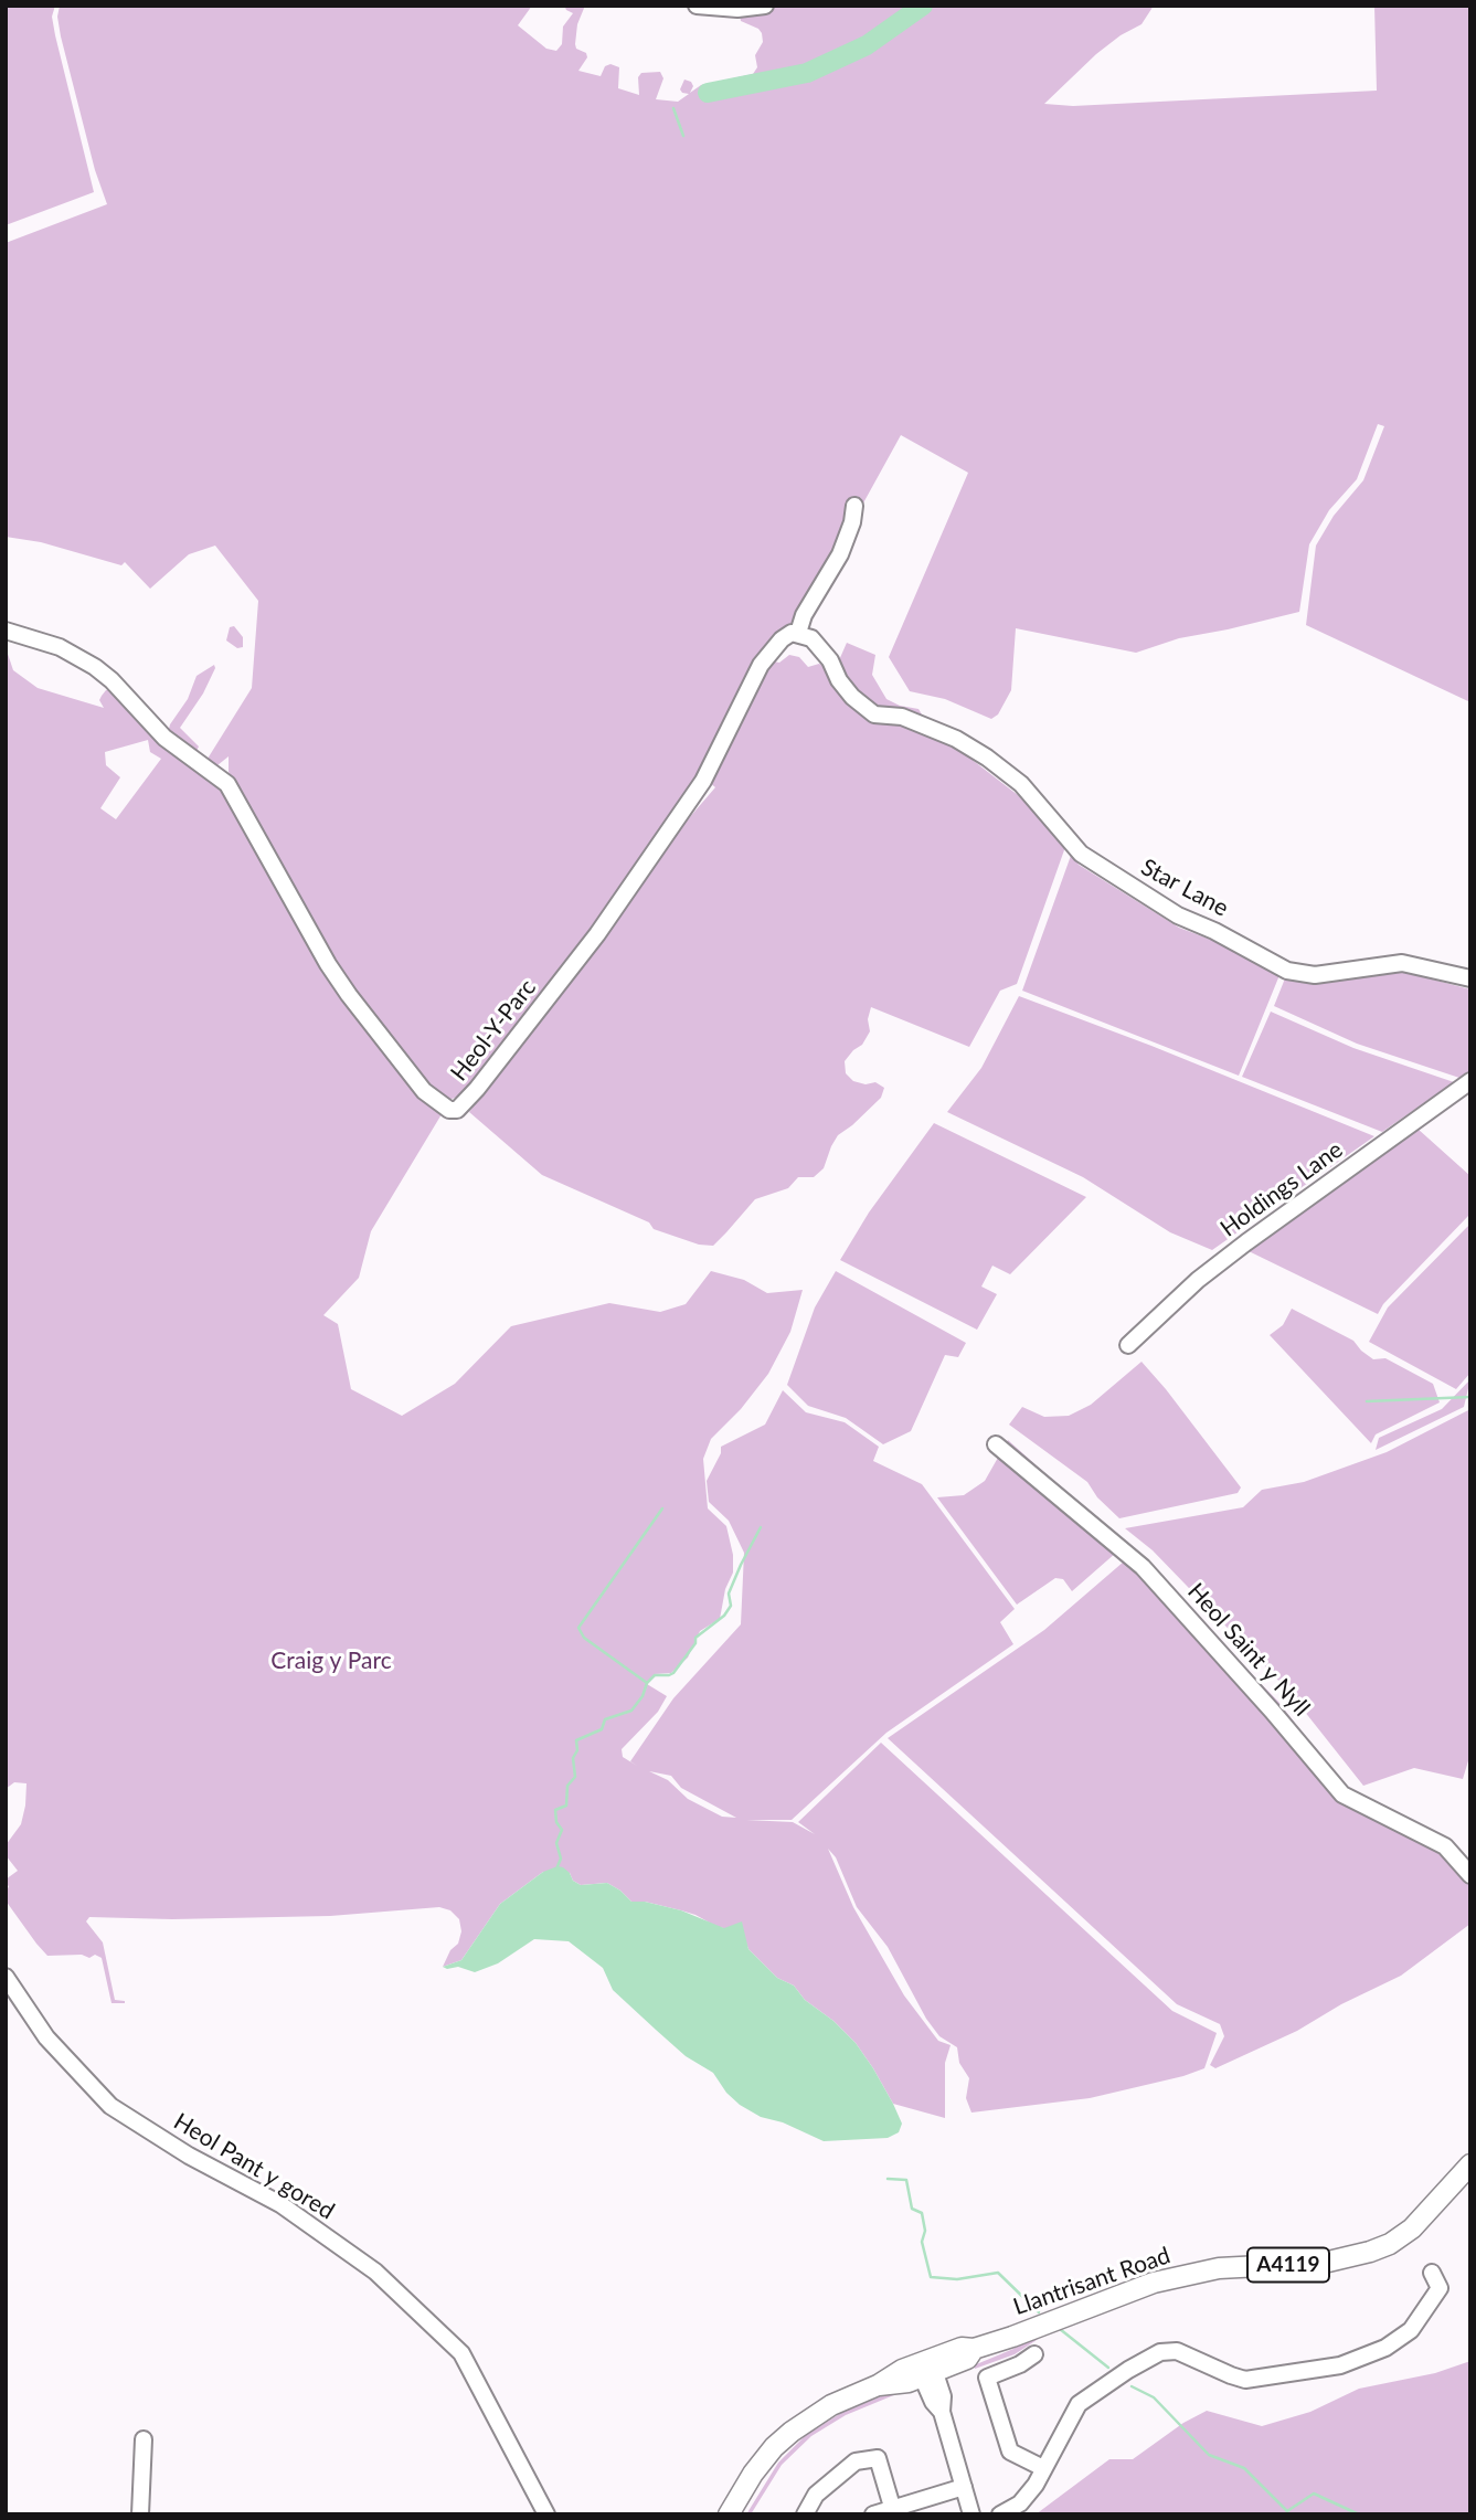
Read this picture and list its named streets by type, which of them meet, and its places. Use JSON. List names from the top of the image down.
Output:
{
  "streets": {
    "main road": ["A4119", "Llantrisant Road"],
    "street": [
      "Star Lane",
      "Heol-Y-Parc",
      "Holdings Lane",
      "Heol Saint y Nyll",
      "Heol Pant y gored"
    ]
  },
  "crossings": [
    ["Star Lane", "Heol-Y-Parc"]
  ],
  "parks": ["Craig y Parc"]
}
